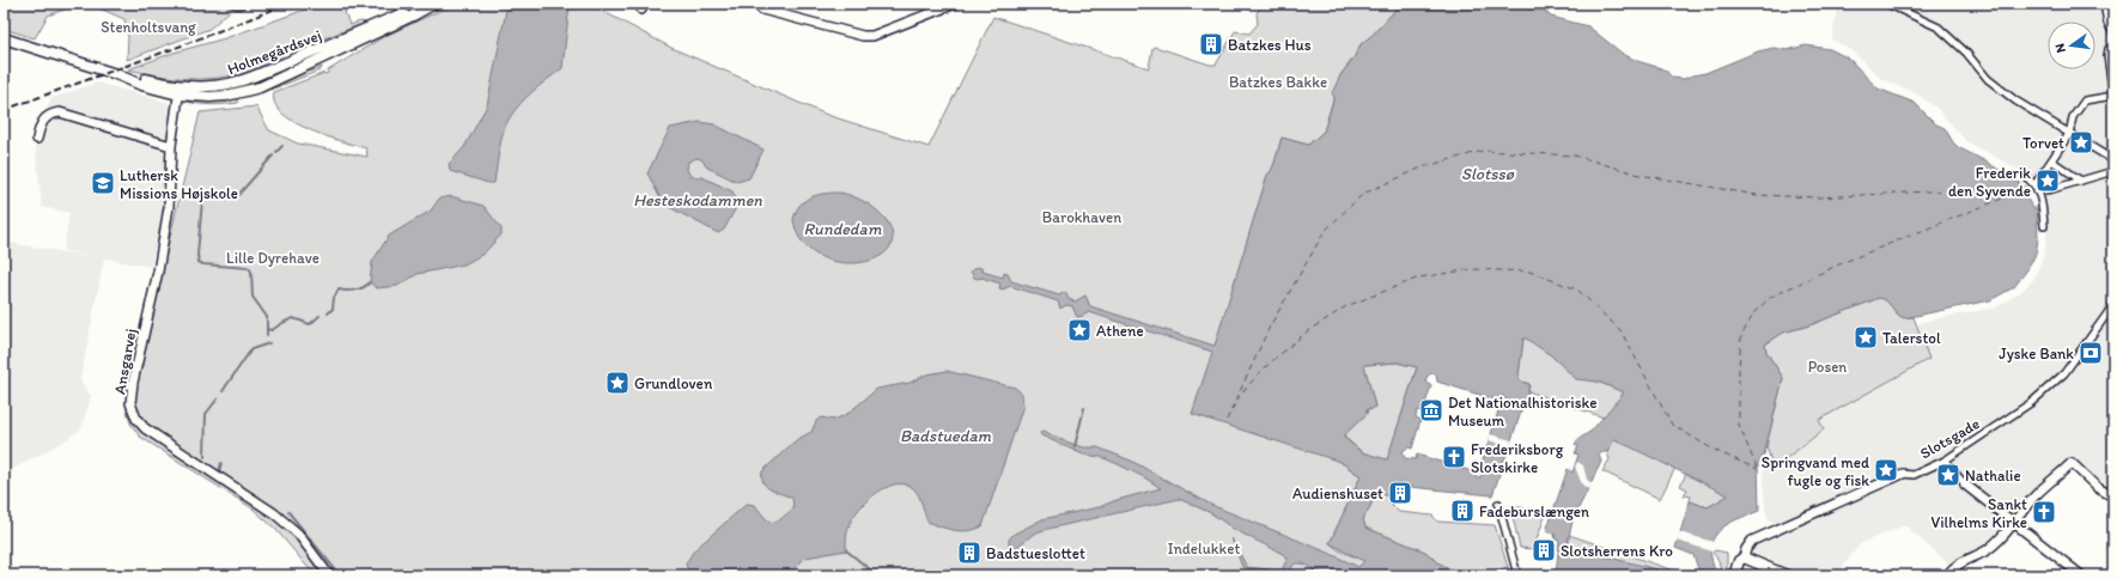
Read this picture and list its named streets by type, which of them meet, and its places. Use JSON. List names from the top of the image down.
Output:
{
  "streets": {
    "street": ["Holmegårdsvej", "Ansgarvej", "Slotsgade"]
  },
  "crossings": [
    ["Holmegårdsvej", "Ansgarvej"]
  ],
  "water": [
    "Slotssø",
    "Hesteskodammen",
    "Rundedam",
    "Badstuedam"
  ],
  "parks": [
    "Stenholtsvang",
    "Batzkes Bakke",
    "Barokhaven",
    "Lille Dyrehave",
    "Posen",
    "Indelukket"
  ],
  "places": {
    "building": [
      "Batzkes Hus",
      "Audienshuset",
      "Fadeburslængen",
      "Slotsherrens Kro",
      "Badstueslottet"
    ],
    "place": [
      "Torvet",
      "Frederik den Syvende",
      "Athene",
      "Talerstol",
      "Grundloven",
      "Springvand med fugle og fisk",
      "Nathalie"
    ],
    "school or university": ["Luthersk Missions Højskole"],
    "bank": ["Jyske Bank"],
    "museum": ["Det Nationalhistoriske Museum"],
    "church": ["Frederiksborg Slotskirke", "Sankt Vilhelms Kirke"]
  },
  "north": "left"
}
